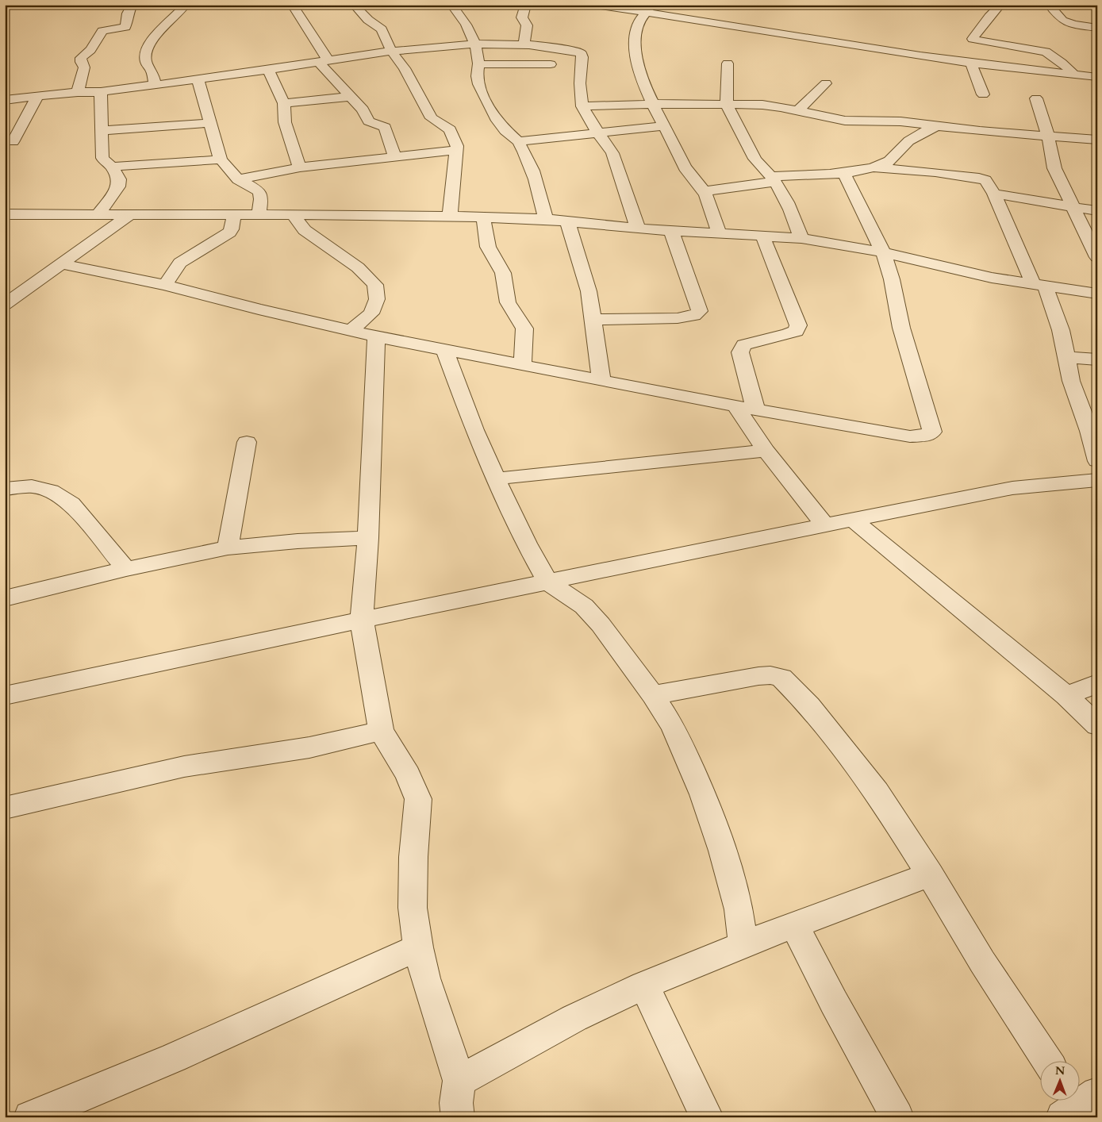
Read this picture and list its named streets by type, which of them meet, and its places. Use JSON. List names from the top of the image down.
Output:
{
  "north": "top"
}
